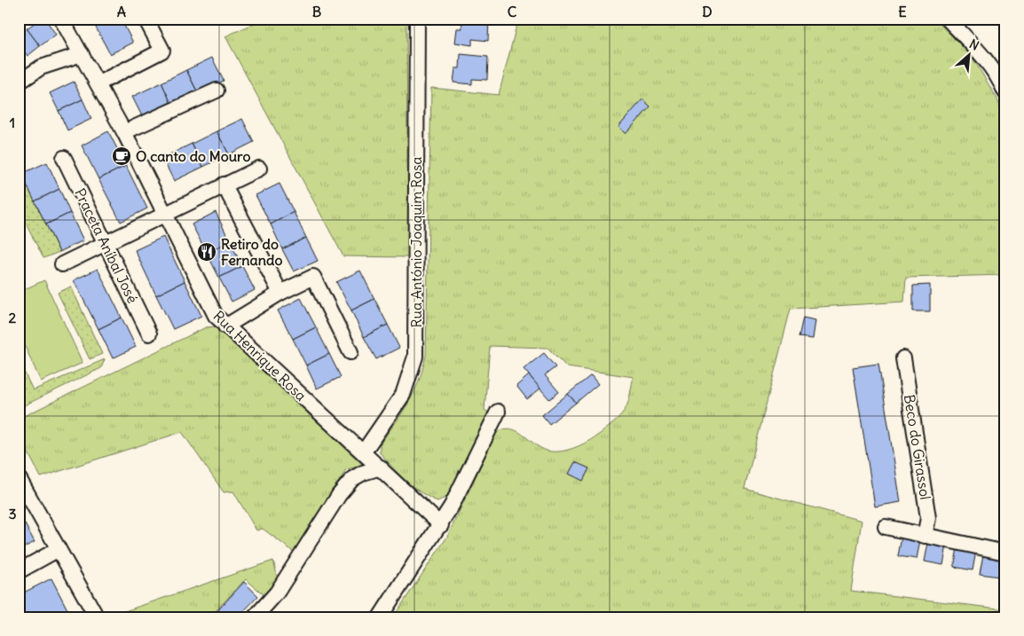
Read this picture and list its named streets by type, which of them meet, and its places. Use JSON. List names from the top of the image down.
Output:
{
  "streets": {
    "street": [
      "Rua António Joaquim Rosa",
      "Praceta Aníbal José",
      "Rua Henrique Rosa",
      "Beco do Girassol"
    ]
  },
  "crossings": [
    ["Rua António Joaquim Rosa", "Rua Henrique Rosa"]
  ],
  "places": {
    "cafe": ["O canto do Mouro"],
    "restaurant": ["Retiro do Fernando"]
  },
  "north": "top right",
  "grid": {
    "columns": [
      "A",
      "B",
      "C",
      "D",
      "E"
    ],
    "rows": ["1", "2", "3"]
  }
}
